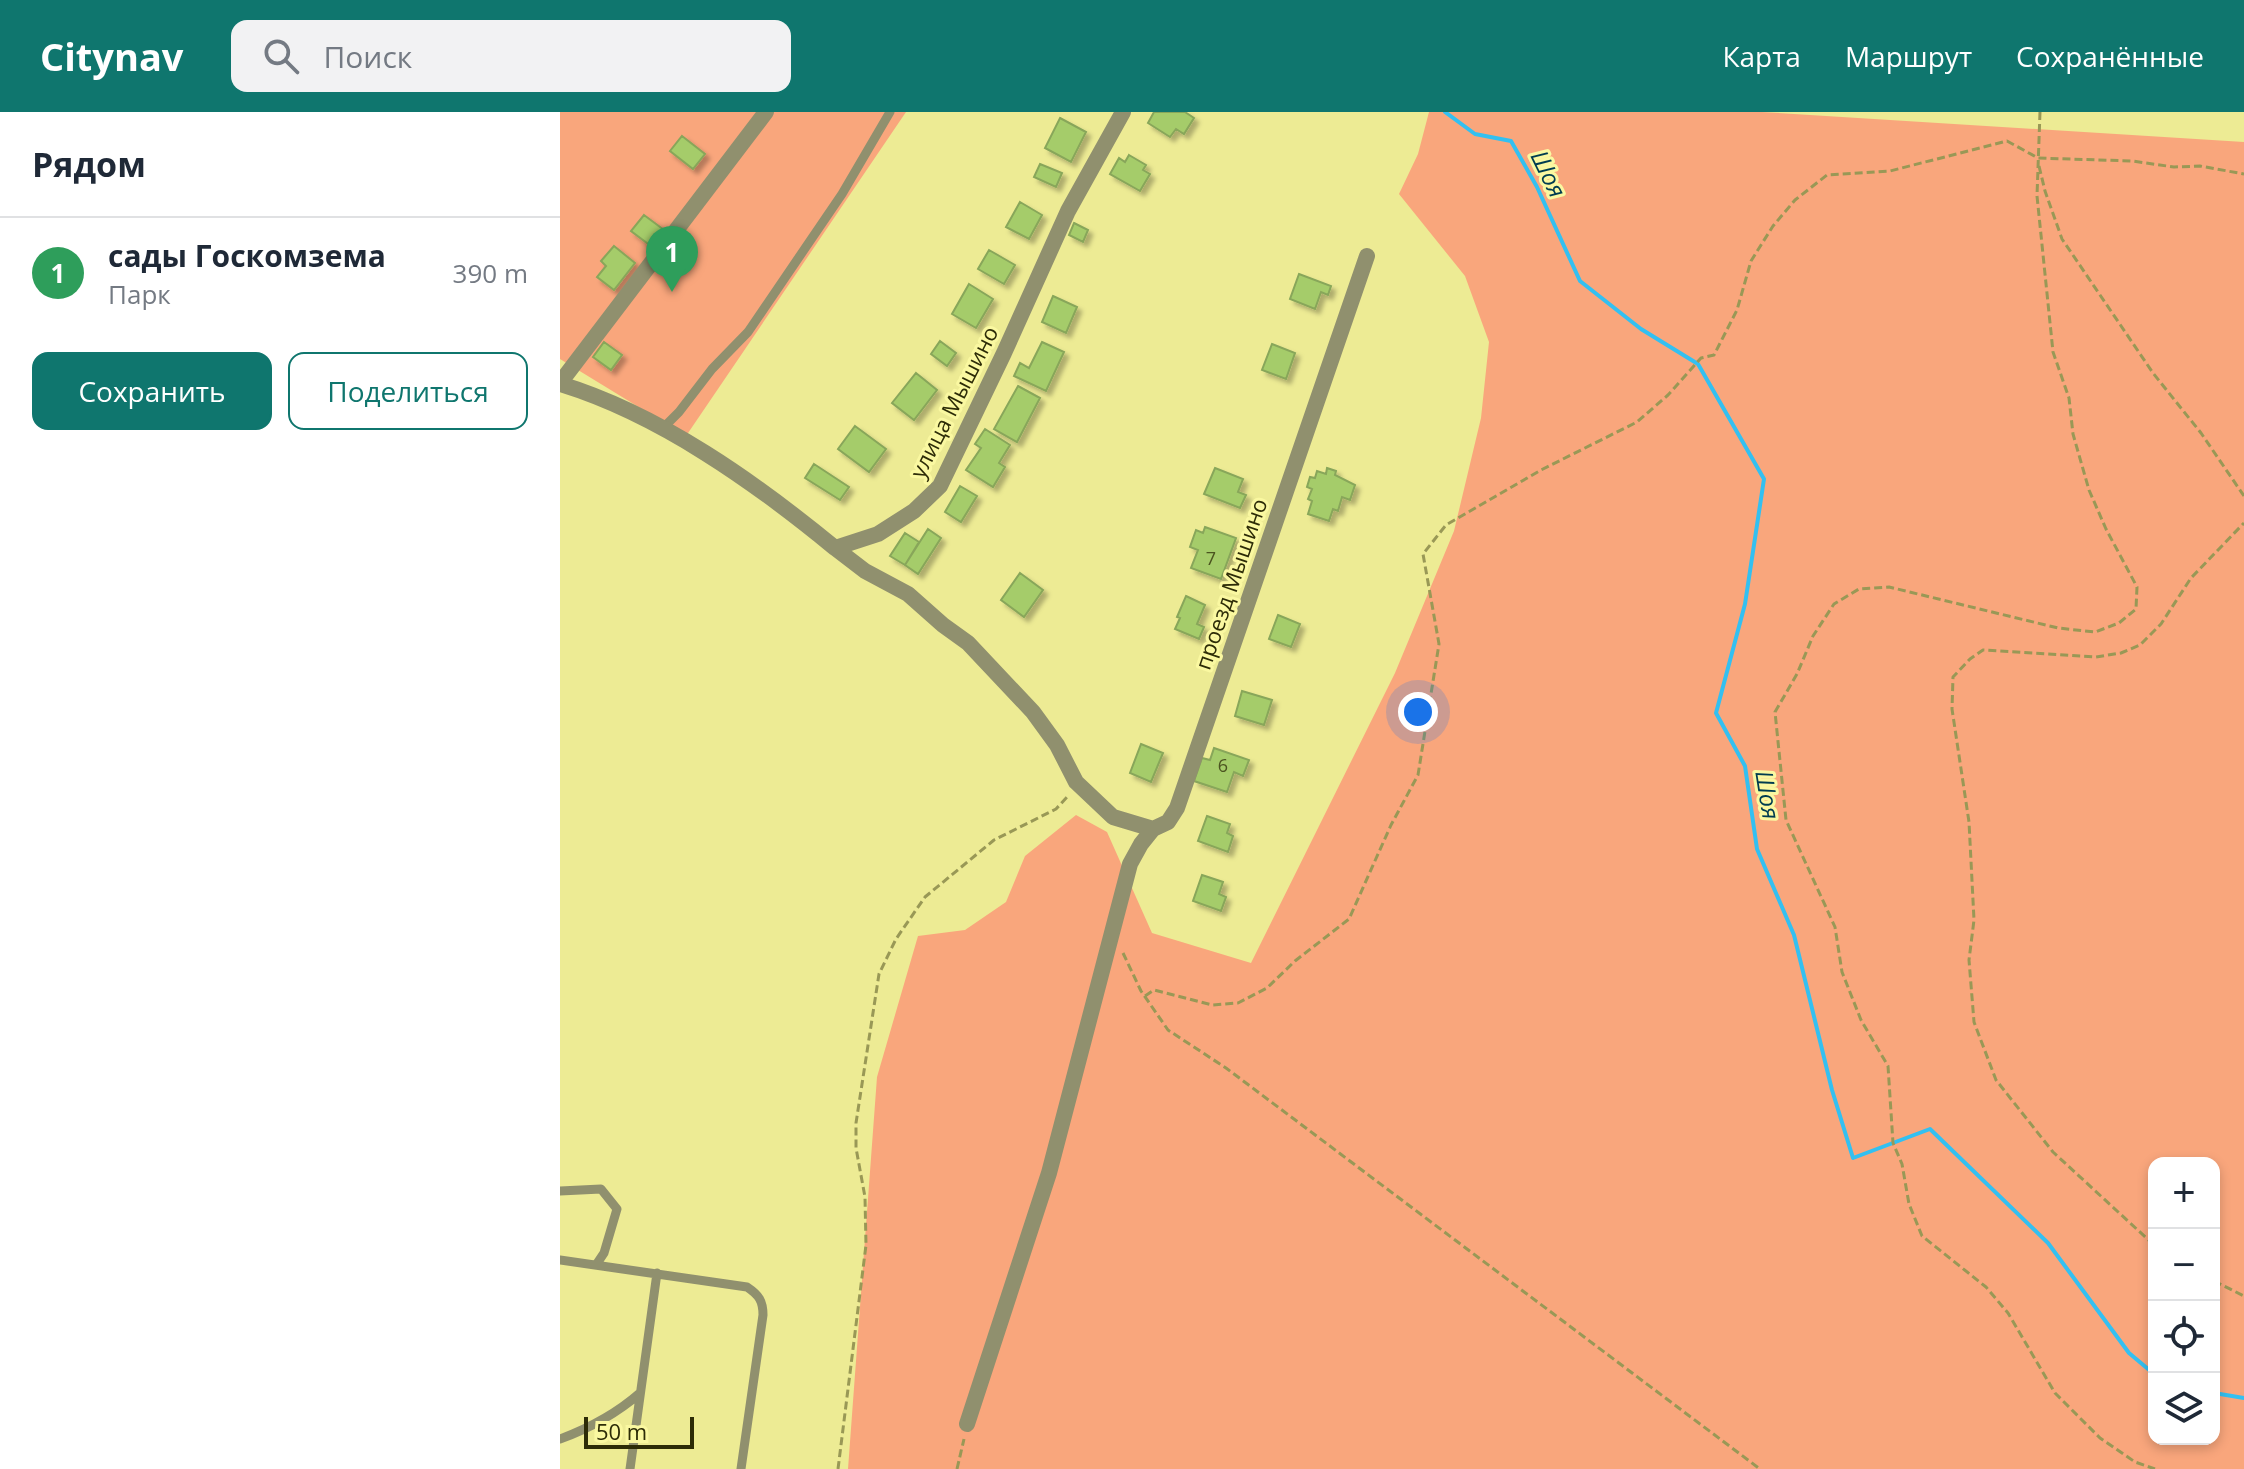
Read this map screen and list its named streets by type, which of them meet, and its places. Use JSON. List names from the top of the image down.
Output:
{
  "streets": {
    "street": ["улица Мышино", "проезд Мышино"]
  },
  "water": ["Шоя"],
  "house_numbers": ["7", "6"],
  "scale_bar": "50 m",
  "page": {
    "header": "Citynav",
    "search": "Поиск",
    "nav": ["Карта", "Маршрут", "Сохранённые"],
    "heading": "Рядом",
    "list": [
      {
        "mark": "1",
        "name": "сады Госкомзема",
        "note": "Парк",
        "value": "390 m"
      }
    ],
    "pins": "1",
    "buttons": ["Сохранить", "Поделиться"],
    "map_buttons": ["+", "−"],
    "scale": "50 m"
  }
}
